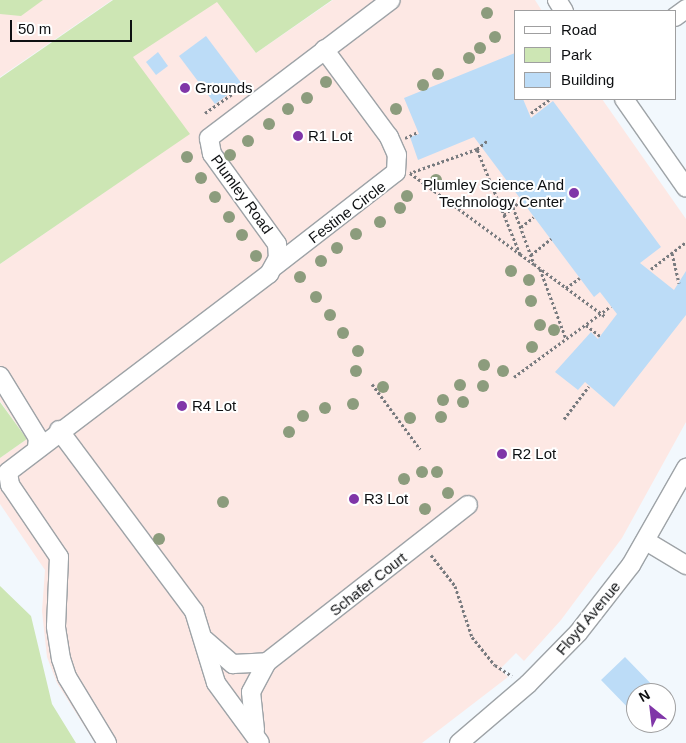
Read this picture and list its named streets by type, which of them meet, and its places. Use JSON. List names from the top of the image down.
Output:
{
  "streets": {
    "street": [
      "Plumley Road",
      "Festine Circle",
      "Schafer Court",
      "Floyd Avenue"
    ]
  },
  "crossings": [
    ["Plumley Road", "Festine Circle"]
  ],
  "places": [
    "Grounds",
    "R1 Lot",
    "Plumley Science And Technology Center",
    "R4 Lot",
    "R2 Lot",
    "R3 Lot"
  ],
  "legend": ["Road", "Park", "Building"],
  "scale_bar": "50 m",
  "north": "top left"
}
